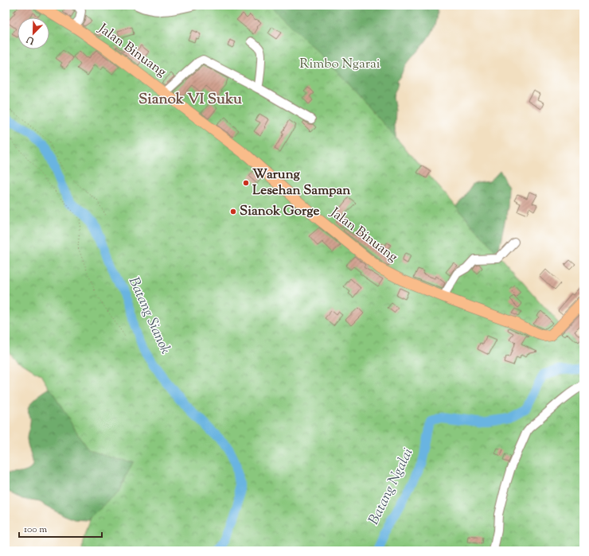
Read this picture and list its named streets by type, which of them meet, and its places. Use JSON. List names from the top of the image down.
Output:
{
  "streets": {
    "main road": ["Jalan Binuang"]
  },
  "districts": ["Sianok VI Suku"],
  "water": ["Batang Sianok", "Batang Ngalai"],
  "parks": ["Rimbo Ngarai"],
  "places": ["Warung Lesehan Sampan", "Sianok Gorge"],
  "scale_bar": "100 m",
  "north": "bottom left"
}
